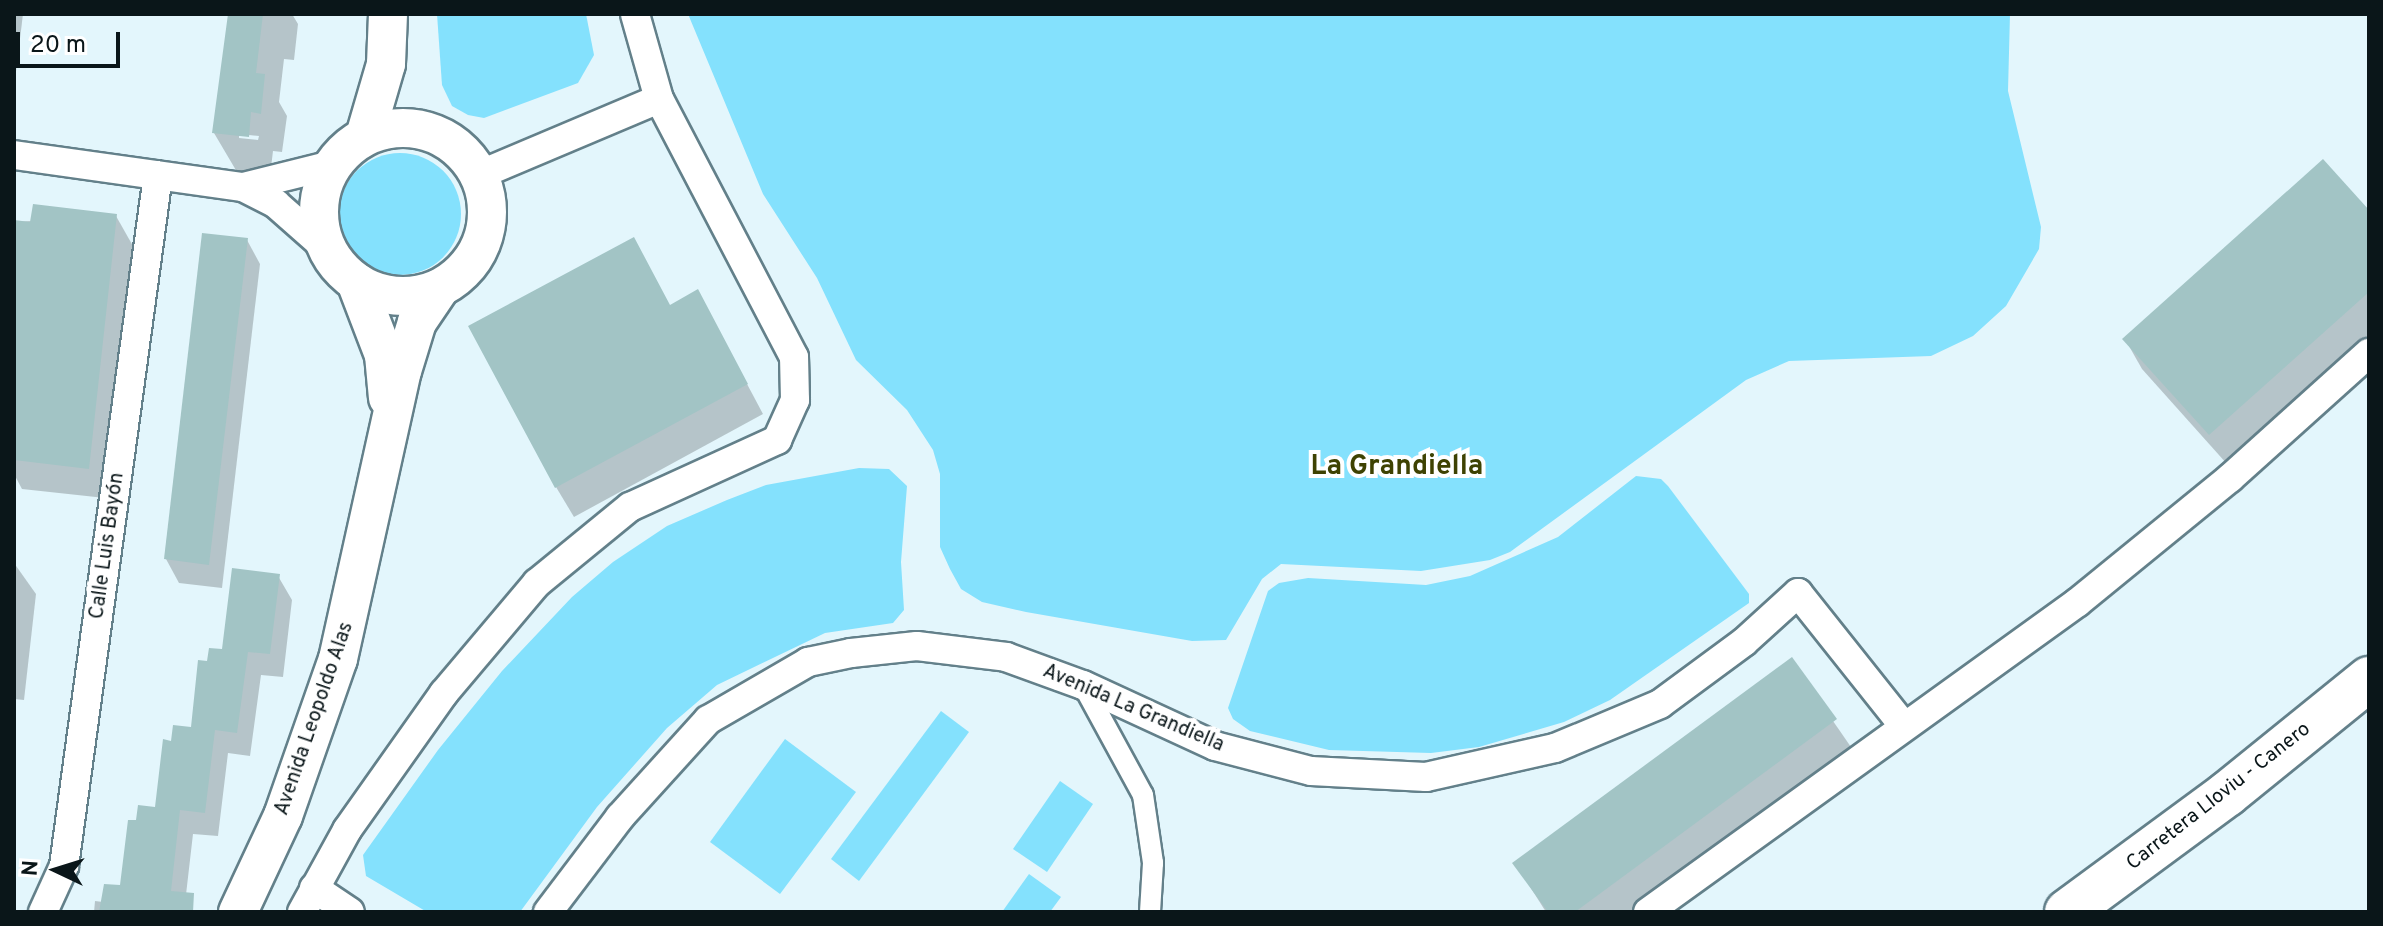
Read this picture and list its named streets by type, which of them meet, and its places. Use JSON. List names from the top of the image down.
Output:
{
  "streets": {
    "highway": ["Carretera Lloviu - Canero"],
    "main road": ["Avenida Leopoldo Alas"],
    "street": ["Calle Luis Bayón", "Avenida La Grandiella"]
  },
  "districts": ["La Grandiella"],
  "scale_bar": "20 m",
  "north": "left"
}
